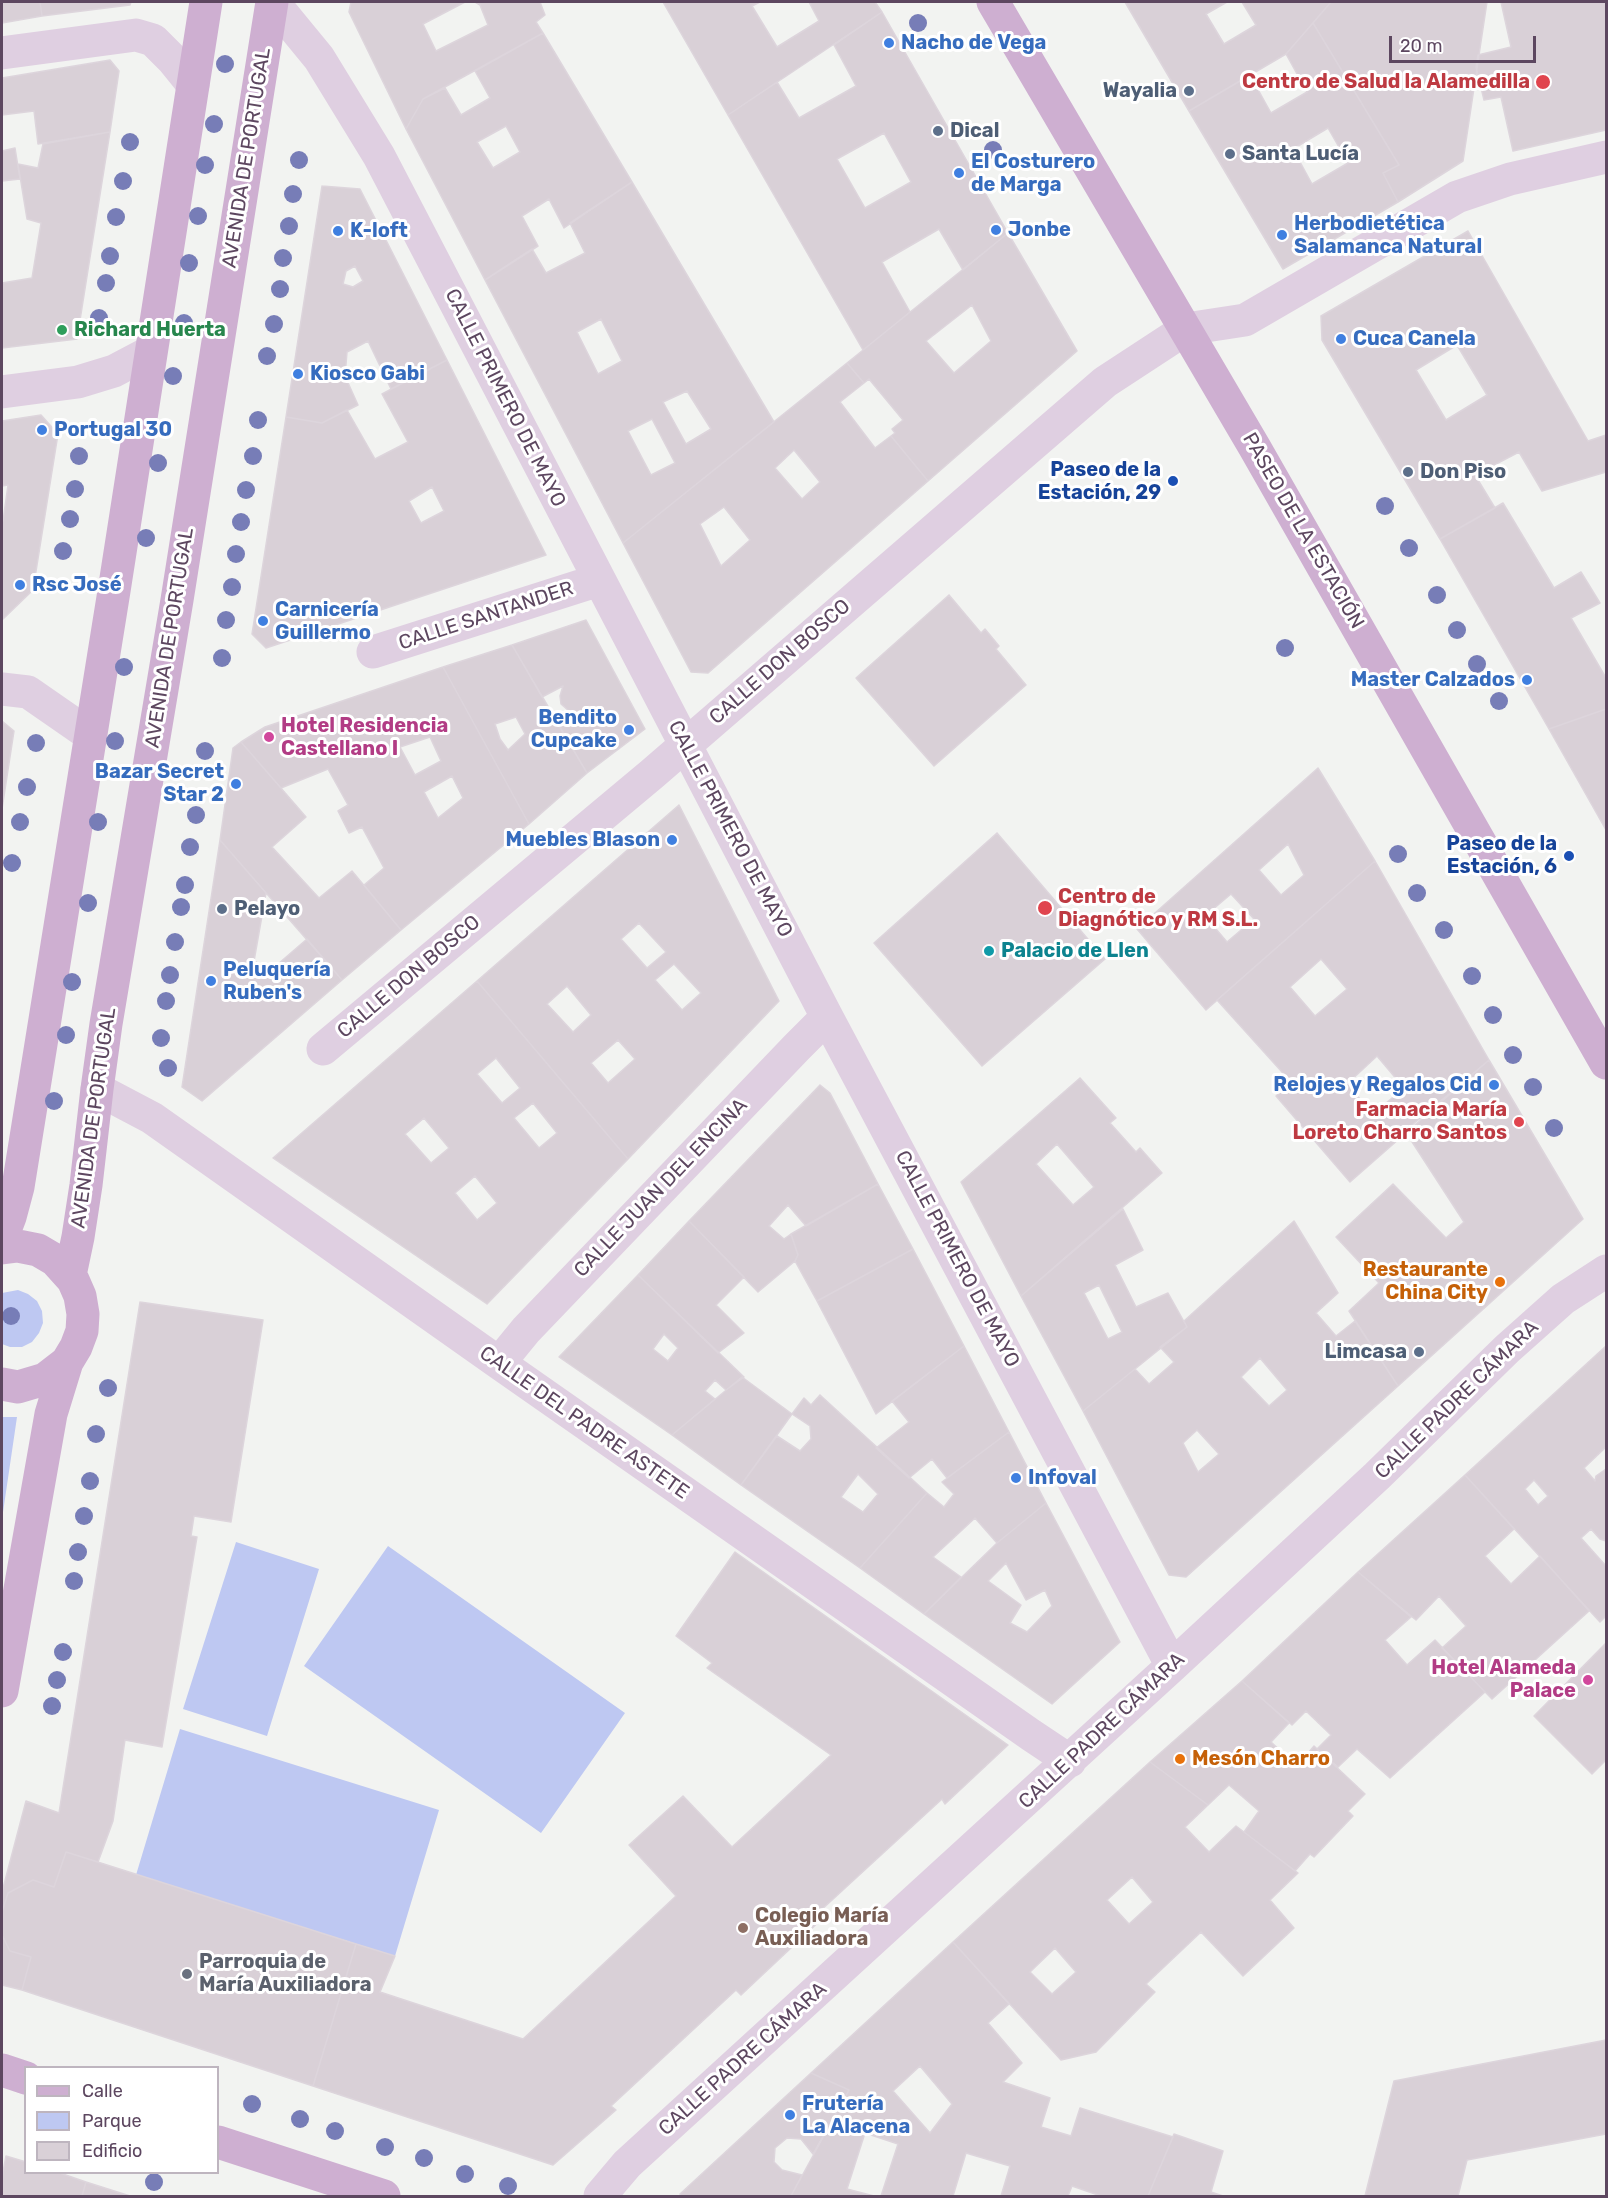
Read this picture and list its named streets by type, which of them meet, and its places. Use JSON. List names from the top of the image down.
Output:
{
  "streets": {
    "main road": ["AVENIDA DE PORTUGAL", "PASEO DE LA ESTACIÓN"],
    "street": [
      "CALLE PRIMERO DE MAYO",
      "CALLE SANTANDER",
      "CALLE DON BOSCO",
      "CALLE JUAN DEL ENCINA",
      "CALLE PADRE CÁMARA",
      "CALLE DEL PADRE ASTETE"
    ]
  },
  "crossings": [
    ["AVENIDA DE PORTUGAL", "CALLE PRIMERO DE MAYO"],
    ["AVENIDA DE PORTUGAL", "CALLE DEL PADRE ASTETE"],
    ["CALLE PRIMERO DE MAYO", "CALLE SANTANDER"],
    ["CALLE PRIMERO DE MAYO", "CALLE DON BOSCO"],
    ["CALLE PRIMERO DE MAYO", "CALLE JUAN DEL ENCINA"],
    ["CALLE PRIMERO DE MAYO", "CALLE PADRE CÁMARA"],
    ["PASEO DE LA ESTACIÓN", "CALLE DON BOSCO"],
    ["CALLE JUAN DEL ENCINA", "CALLE DEL PADRE ASTETE"],
    ["CALLE PADRE CÁMARA", "CALLE DEL PADRE ASTETE"]
  ],
  "places": [
    "Nacho de Vega",
    "Centro de Salud la Alamedilla",
    "Wayalia",
    "Dical",
    "Santa Lucía",
    "El Costurero de Marga",
    "Jonbe",
    "K-loft",
    "Herbodietética Salamanca Natural",
    "Richard Huerta",
    "Cuca Canela",
    "Kiosco Gabi",
    "Portugal 30",
    "Don Piso",
    "Paseo de la Estación, 29",
    "Rsc José",
    "Carnicería Guillermo",
    "Master Calzados",
    "Bendito Cupcake",
    "Hotel Residencia Castellano I",
    "Bazar Secret Star 2",
    "Muebles Blason",
    "Paseo de la Estación, 6",
    "Centro de Diagnótico y RM S.L.",
    "Pelayo",
    "Palacio de Llen",
    "Peluquería Ruben's",
    "Relojes y Regalos Cid",
    "Farmacia María Loreto Charro Santos",
    "Restaurante China City",
    "Limcasa",
    "Infoval",
    "Hotel Alameda Palace",
    "Mesón Charro",
    "Colegio María Auxiliadora",
    "Parroquia de María Auxiliadora",
    "Frutería La Alacena"
  ],
  "legend": ["Calle", "Parque", "Edificio"],
  "scale_bar": "20 m"
}
